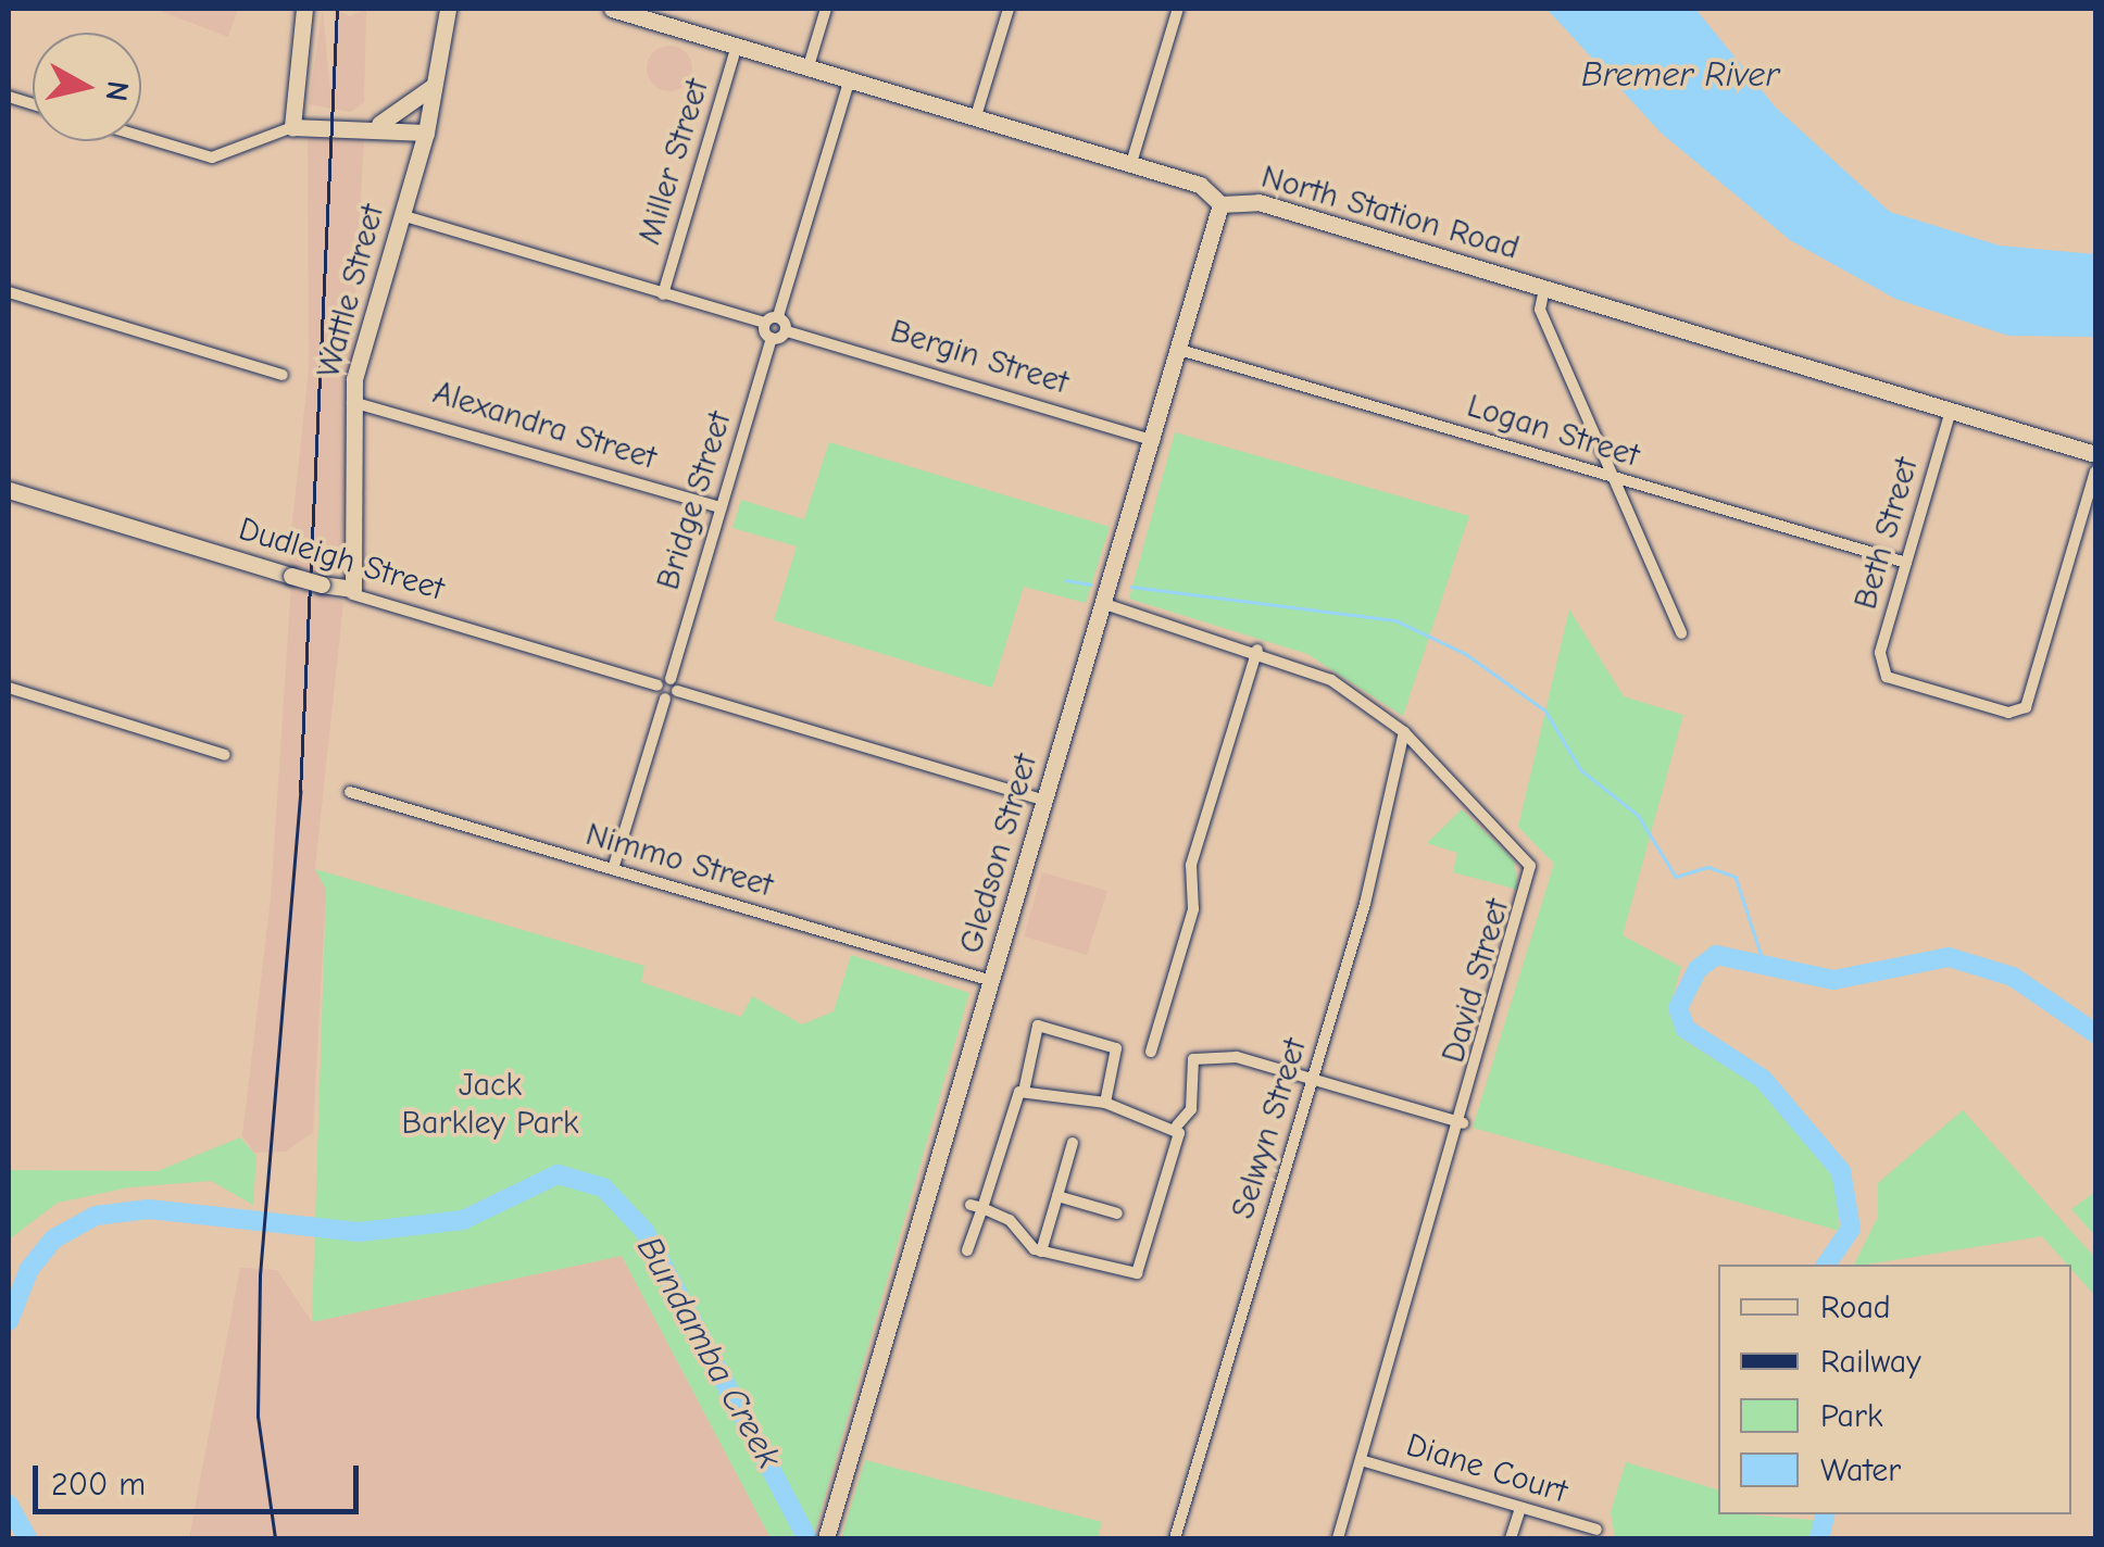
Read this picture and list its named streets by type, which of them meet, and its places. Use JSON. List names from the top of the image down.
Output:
{
  "streets": {
    "street": [
      "Miller Street",
      "North Station Road",
      "Wattle Street",
      "Bergin Street",
      "Alexandra Street",
      "Logan Street",
      "Bridge Street",
      "Beth Street",
      "Dudleigh Street",
      "Gledson Street",
      "Nimmo Street",
      "David Street",
      "Selwyn Street",
      "Diane Court"
    ]
  },
  "crossings": [
    ["Miller Street", "North Station Road"],
    ["North Station Road", "Beth Street"],
    ["North Station Road", "Gledson Street"],
    ["Wattle Street", "Alexandra Street"],
    ["Wattle Street", "Dudleigh Street"],
    ["Bergin Street", "Gledson Street"],
    ["Alexandra Street", "Bridge Street"],
    ["Logan Street", "Beth Street"],
    ["Logan Street", "Gledson Street"],
    ["Gledson Street", "Nimmo Street"],
    ["Gledson Street", "David Street"],
    ["David Street", "Selwyn Street"],
    ["David Street", "Diane Court"]
  ],
  "water": ["Bremer River", "Bundamba Creek"],
  "parks": ["Jack Barkley Park"],
  "legend": [
    "Road",
    "Railway",
    "Park",
    "Water"
  ],
  "scale_bar": "200 m",
  "north": "right"
}
